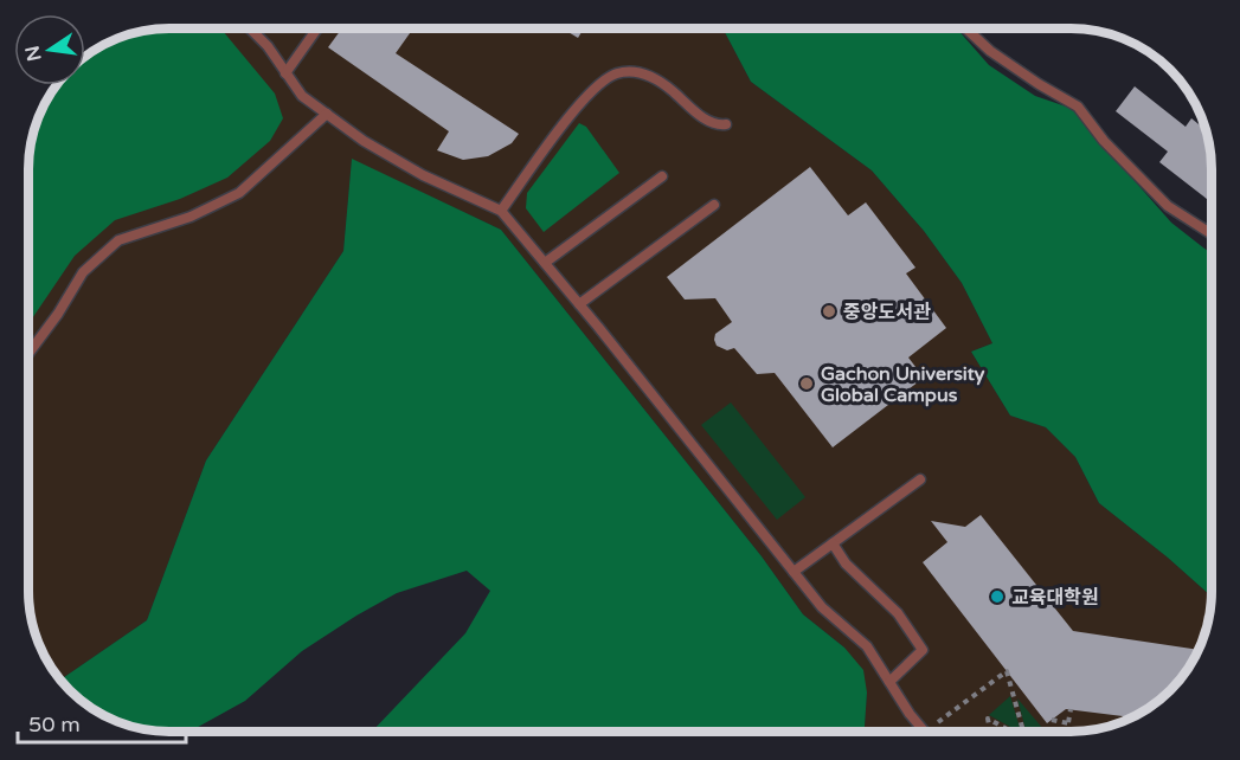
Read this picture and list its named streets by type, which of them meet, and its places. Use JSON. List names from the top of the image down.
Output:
{
  "places": ["중앙도서관", "Gachon University Global Campus", "교육대학원"],
  "scale_bar": "50 m",
  "north": "left"
}
